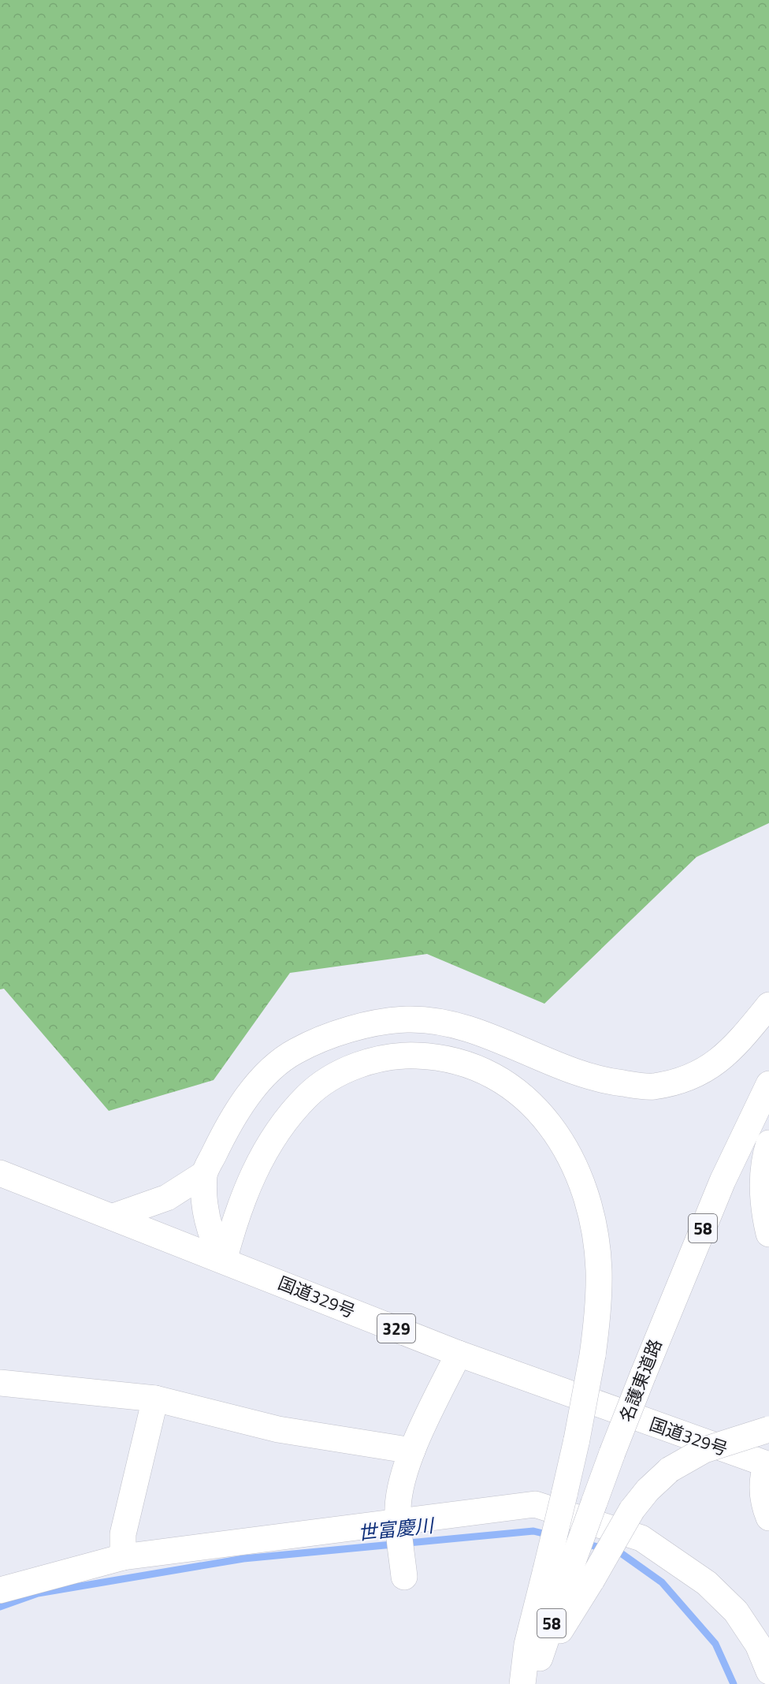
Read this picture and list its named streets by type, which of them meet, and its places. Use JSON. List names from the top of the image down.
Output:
{
  "streets": {
    "main road": [
      "58",
      "国道329号",
      "329",
      "名護東道路"
    ]
  },
  "water": ["世富慶川"]
}
